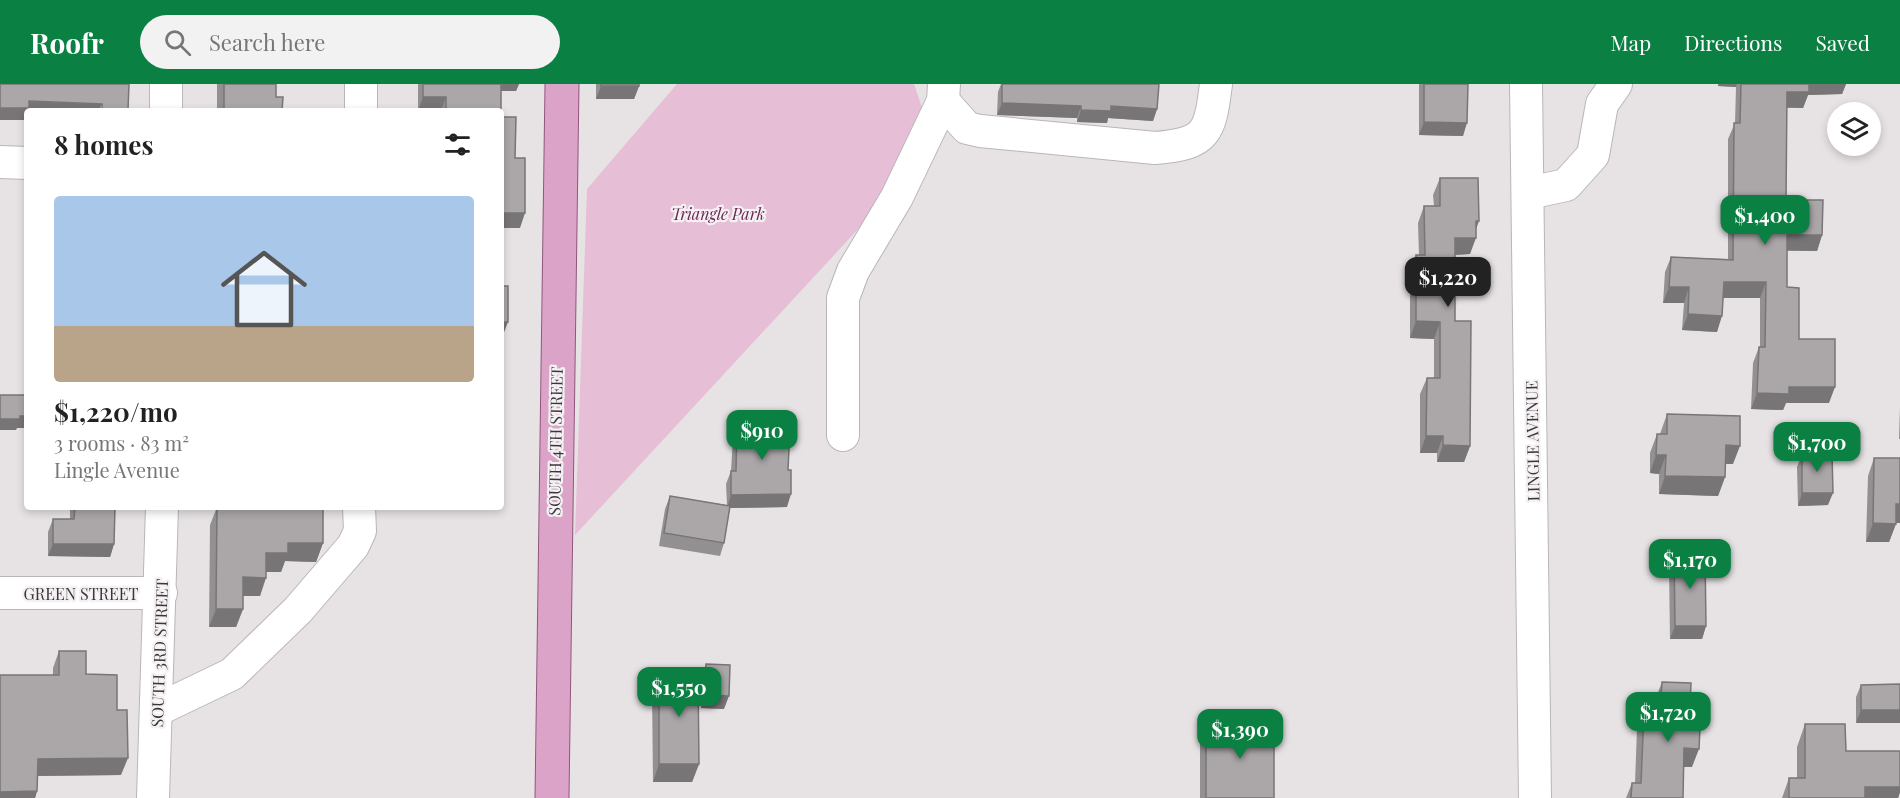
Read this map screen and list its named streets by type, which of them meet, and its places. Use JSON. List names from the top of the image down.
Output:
{
  "streets": {
    "main road": ["SOUTH 4TH STREET"],
    "street": ["LINGLE AVENUE", "GREEN STREET", "SOUTH 3RD STREET"]
  },
  "crossings": [
    ["GREEN STREET", "SOUTH 3RD STREET"]
  ],
  "parks": ["Triangle Park"],
  "page": {
    "header": "Roofr",
    "search": "Search here",
    "nav": ["Map", "Directions", "Saved"],
    "heading": "8 homes",
    "list": [
      {
        "name": "$1,220/mo",
        "note": "3 rooms · 83 m² · Lingle Avenue"
      }
    ],
    "price": [
      "$1,400",
      "$1,220",
      "$910",
      "$1,700",
      "$1,170",
      "$1,550",
      "$1,720",
      "$1,390"
    ]
  }
}
